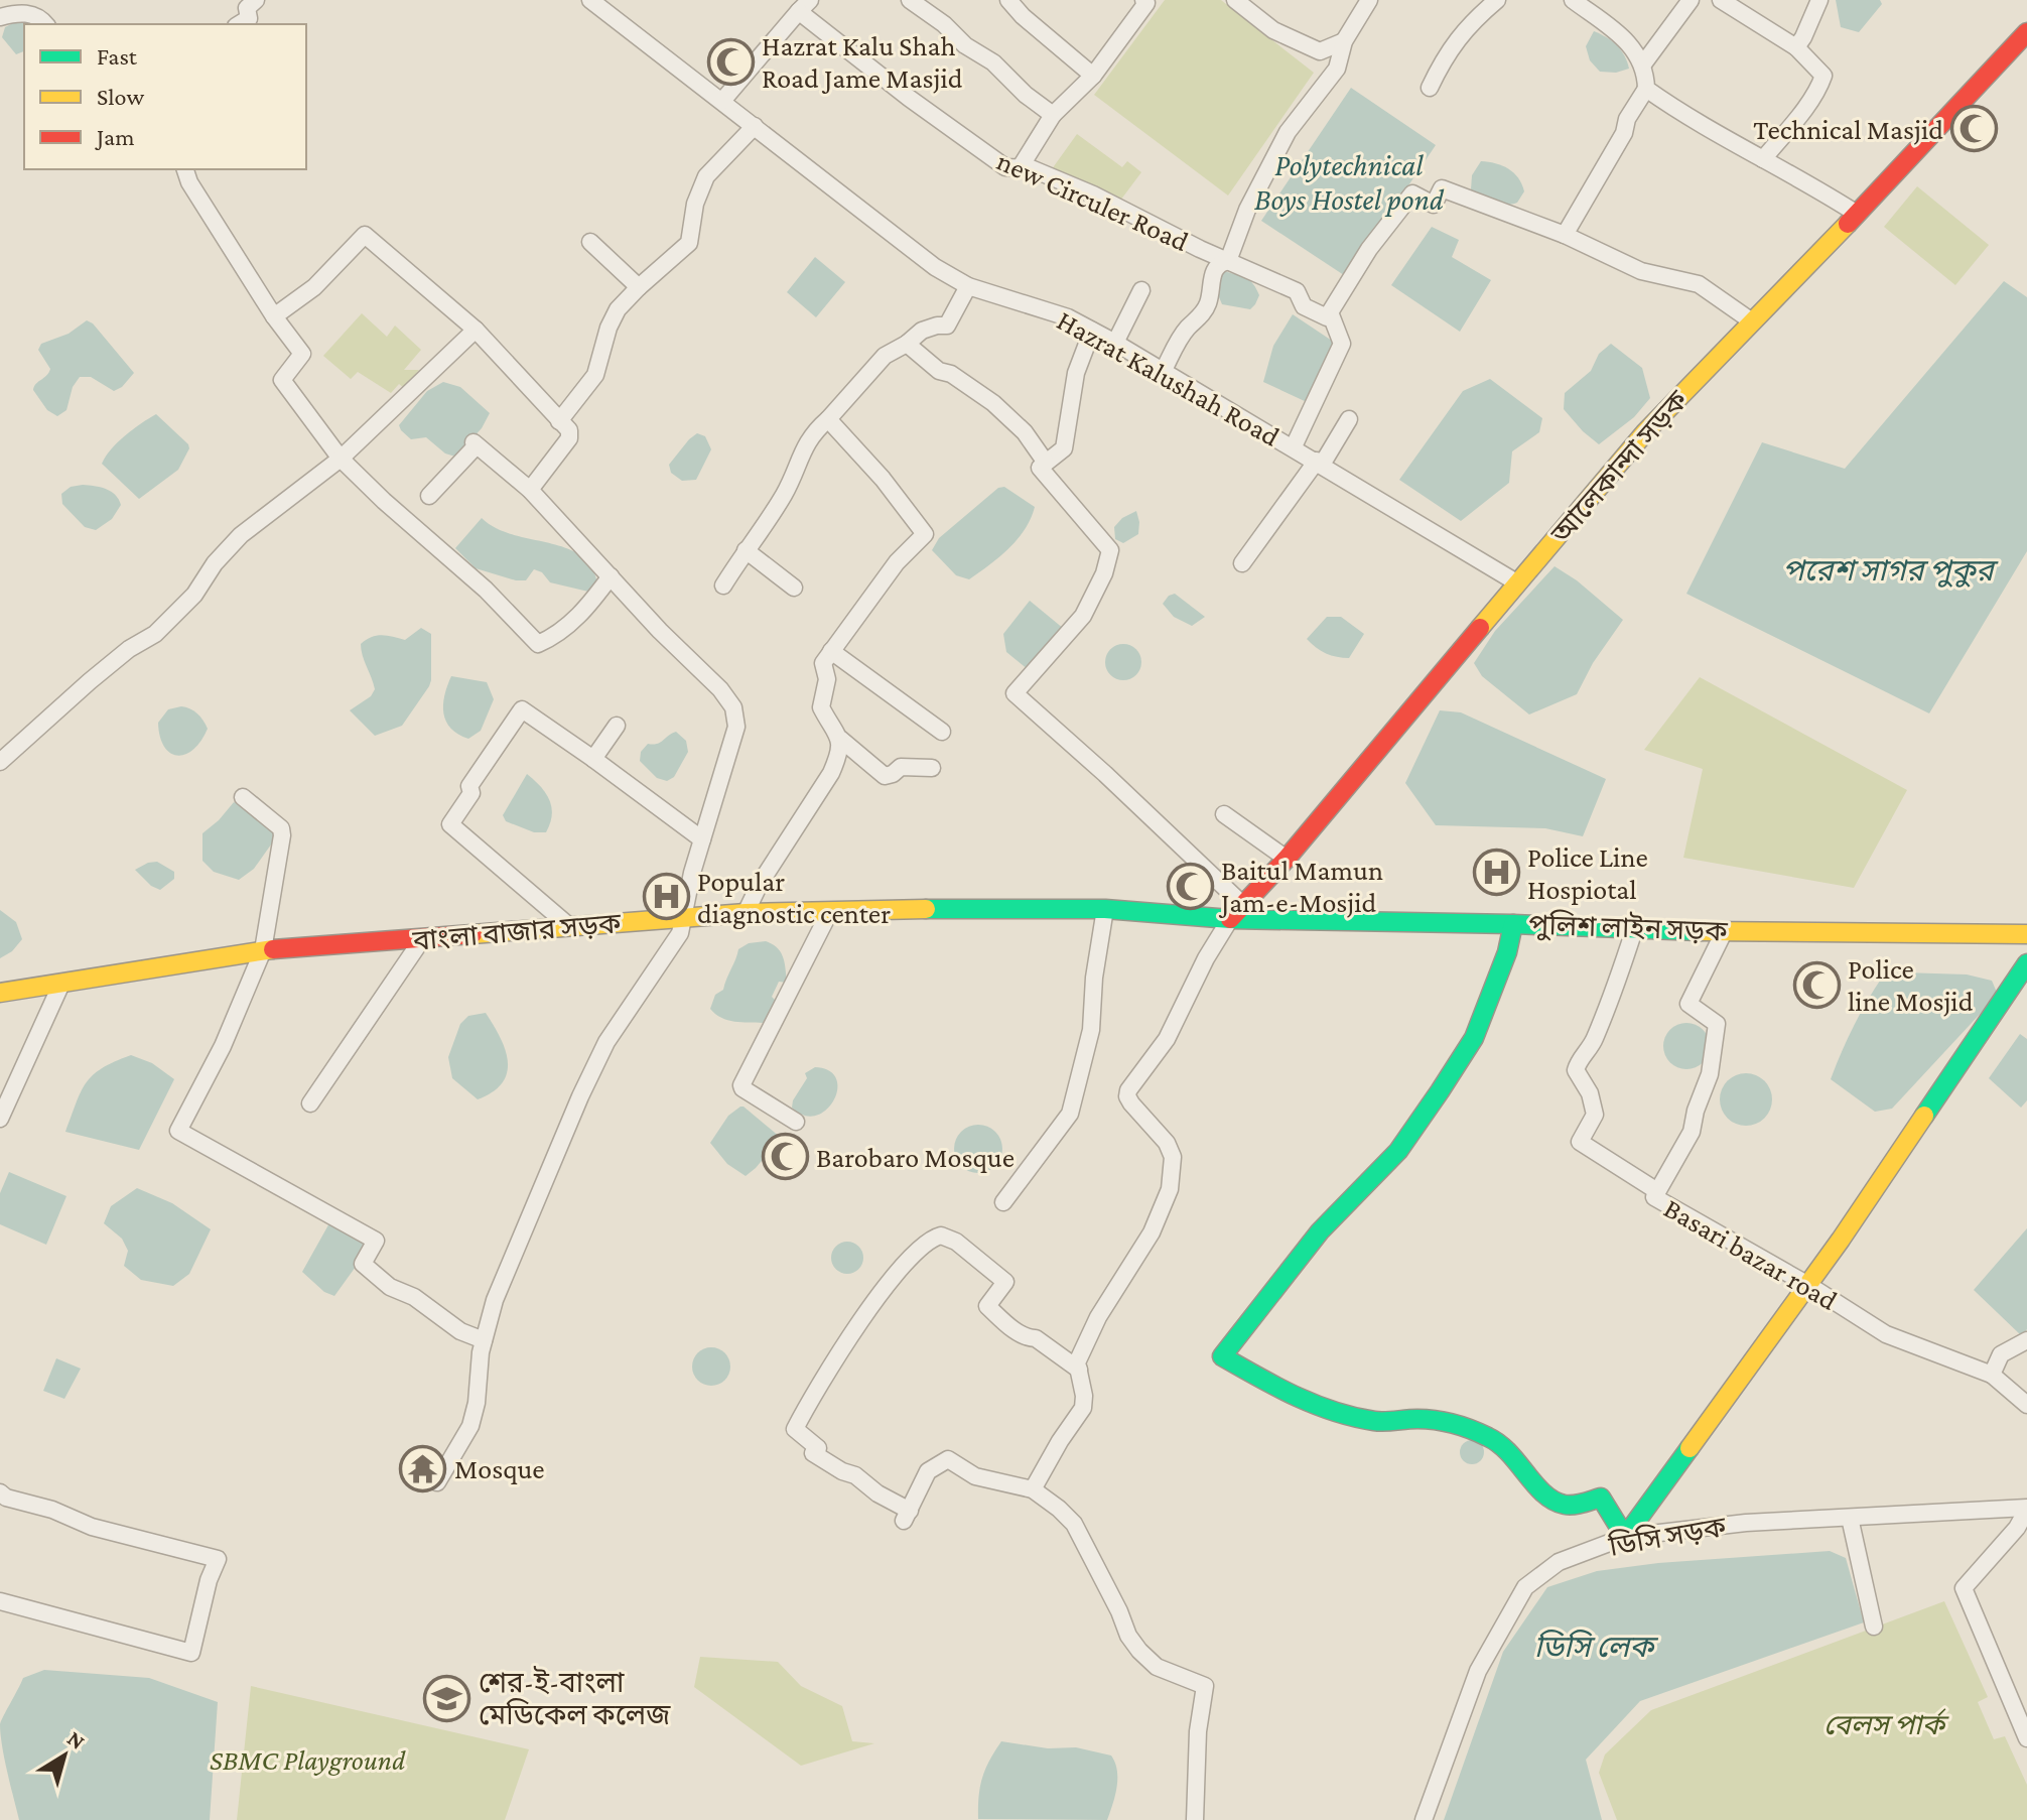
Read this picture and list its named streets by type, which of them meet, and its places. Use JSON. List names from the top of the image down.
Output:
{
  "streets": {
    "main road": ["আলেকান্দা সড়ক", "পুলিশ লাইন সড়ক", "বাংলা বাজার সড়ক"],
    "street": [
      "new Circuler Road",
      "Hazrat Kalushah Road",
      "Basari bazar road",
      "ডিসি সড়ক"
    ]
  },
  "crossings": [
    ["Hazrat Kalushah Road", "আলেকান্দা সড়ক"],
    ["আলেকান্দা সড়ক", "পুলিশ লাইন সড়ক"],
    ["আলেকান্দা সড়ক", "বাংলা বাজার সড়ক"],
    ["পুলিশ লাইন সড়ক", "বাংলা বাজার সড়ক"],
    ["পুলিশ লাইন সড়ক", "Basari bazar road"]
  ],
  "water": ["Polytechnical Boys Hostel pond", "পরেশ সাগর পুকুর", "ডিসি লেক"],
  "parks": ["বেলস পার্ক", "SBMC Playground"],
  "places": {
    "mosque": [
      "Hazrat Kalu Shah Road Jame Masjid",
      "Technical Masjid",
      "Baitul Mamun Jam-e-Mosjid",
      "Police line Mosjid",
      "Barobaro Mosque"
    ],
    "hospital": ["Police Line Hospiotal", "Popular diagnostic center"],
    "temple": ["Mosque"],
    "school or university": ["শের-ই-বাংলা মেডিকেল কলেজ"]
  },
  "legend": ["Fast", "Slow", "Jam"],
  "north": "top right"
}
